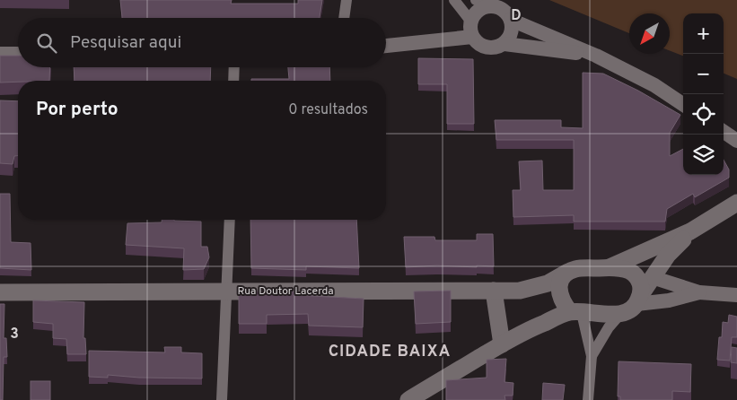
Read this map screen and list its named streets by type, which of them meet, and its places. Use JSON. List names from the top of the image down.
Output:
{
  "streets": {
    "main road": ["Rua Doutor Lacerda"]
  },
  "districts": ["CIDADE BAIXA"],
  "north": "bottom left",
  "page": {
    "map_buttons": ["+", "−"],
    "search": "Pesquisar aqui",
    "heading": ["Por perto", "0 resultados"]
  },
  "grid": {
    "columns": ["D"],
    "rows": ["3"]
  }
}
